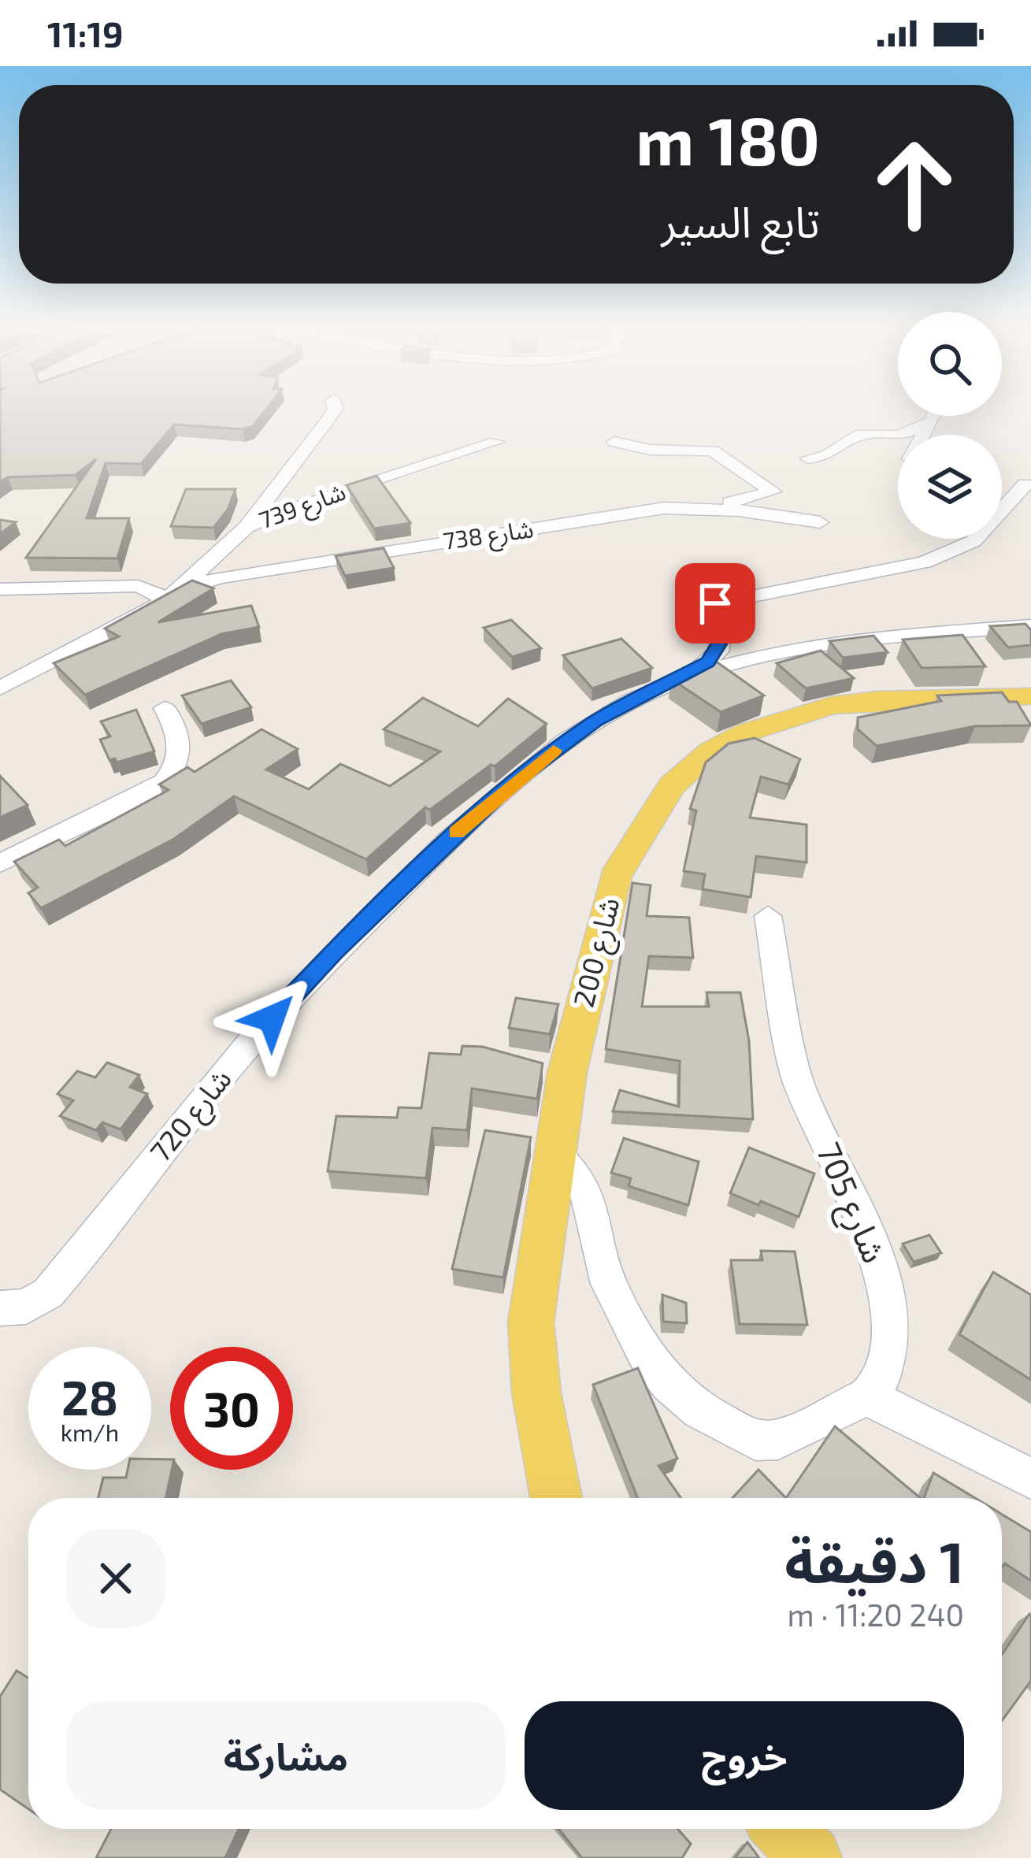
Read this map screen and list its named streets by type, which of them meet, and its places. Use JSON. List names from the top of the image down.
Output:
{
  "streets": {
    "main road": ["شارع 200"],
    "street": [
      "شارع 739",
      "شارع 738",
      "شارع 720",
      "شارع 705"
    ]
  },
  "crossings": [
    ["شارع 739", "شارع 738"]
  ],
  "page": {
    "status": "11:19",
    "turn": ["180 m", "تابع السير"],
    "speed": "28 km/h",
    "limit": "30",
    "heading": ["1 دقيقة", "240 m · 11:20"],
    "buttons": ["خروج", "مشاركة"]
  }
}
